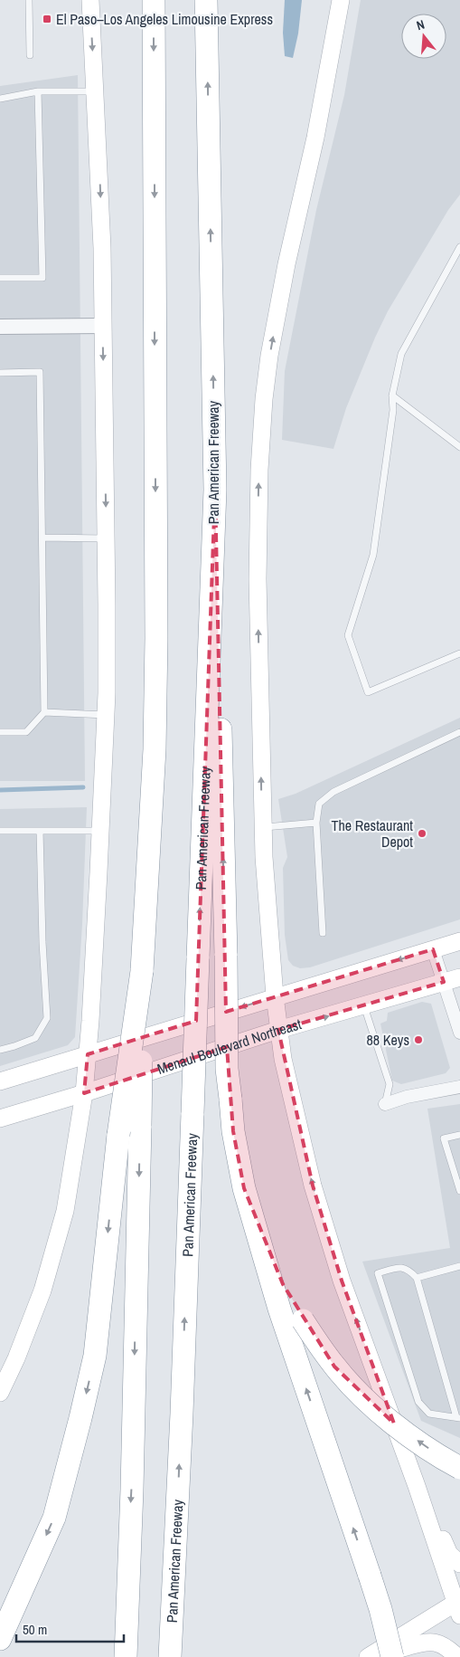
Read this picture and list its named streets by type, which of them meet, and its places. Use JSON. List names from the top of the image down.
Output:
{
  "streets": {
    "highway": ["Pan American Freeway"],
    "main road": ["Menaul Boulevard Northeast"]
  },
  "places": {
    "transit": ["El Paso–Los Angeles Limousine Express"],
    "other": ["The Restaurant Depot", "88 Keys"]
  },
  "scale_bar": "50 m",
  "north": "top"
}
